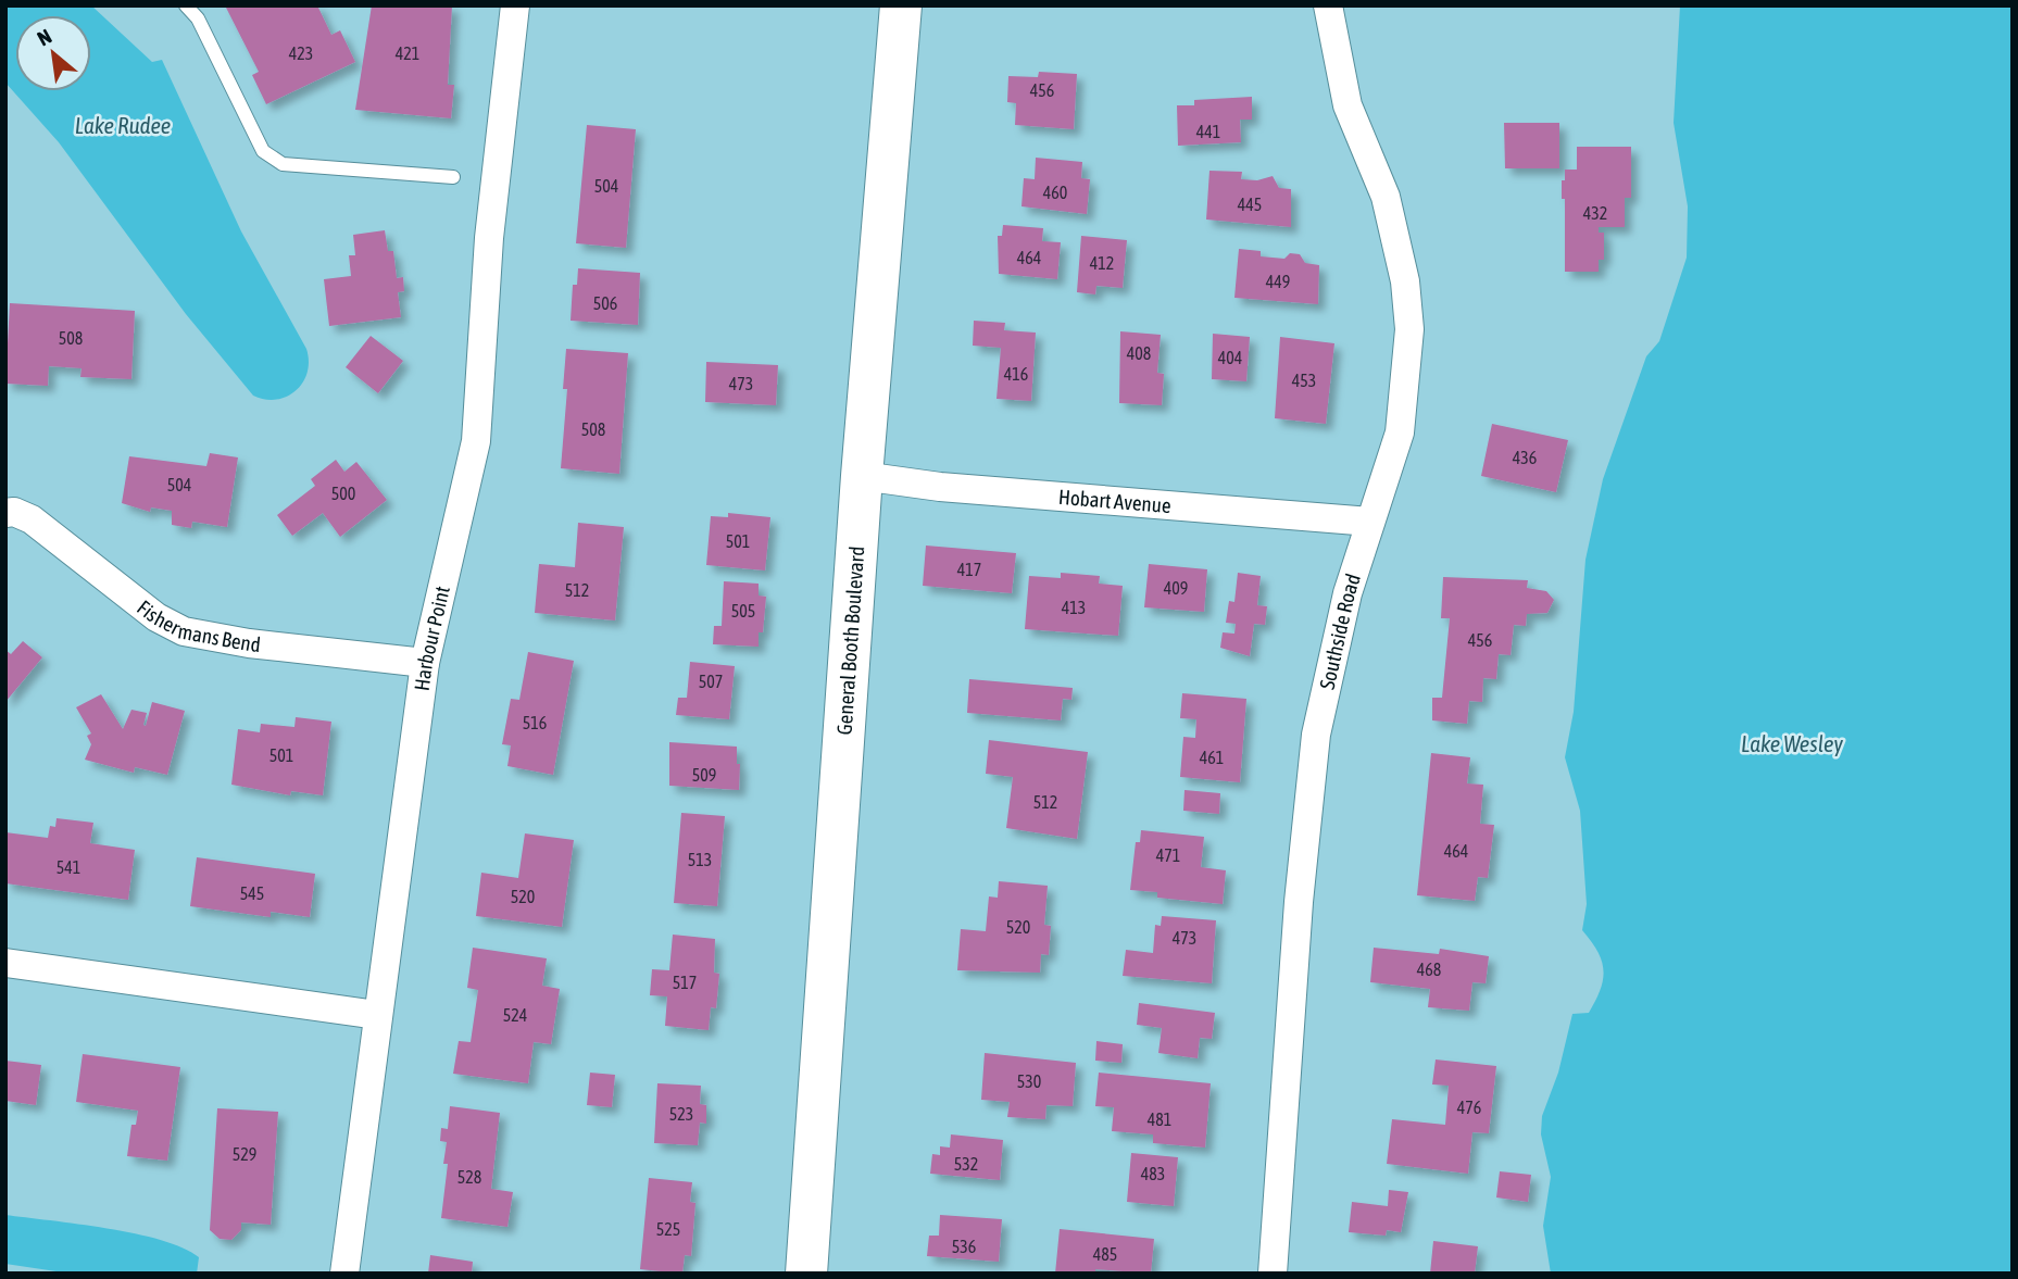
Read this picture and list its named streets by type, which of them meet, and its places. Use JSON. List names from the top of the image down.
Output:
{
  "streets": {
    "highway": ["General Booth Boulevard"],
    "street": [
      "Hobart Avenue",
      "Fishermans Bend",
      "Southside Road",
      "Harbour Point"
    ]
  },
  "crossings": [
    ["Hobart Avenue", "Southside Road"],
    ["Hobart Avenue", "General Booth Boulevard"],
    ["Fishermans Bend", "Harbour Point"]
  ],
  "water": ["Lake Rudee", "Lake Wesley"],
  "house_numbers": [
    "423",
    "421",
    "456",
    "441",
    "504",
    "460",
    "445",
    "432",
    "464",
    "412",
    "449",
    "506",
    "508",
    "408",
    "404",
    "416",
    "453",
    "473",
    "508",
    "436",
    "504",
    "500",
    "501",
    "417",
    "409",
    "512",
    "413",
    "505",
    "456",
    "507",
    "516",
    "501",
    "461",
    "509",
    "512",
    "464",
    "471",
    "513",
    "541",
    "545",
    "520",
    "520",
    "473",
    "468",
    "517",
    "524",
    "530",
    "476",
    "523",
    "481",
    "529",
    "532",
    "483",
    "528",
    "525",
    "536",
    "485"
  ],
  "north": "top left"
}
